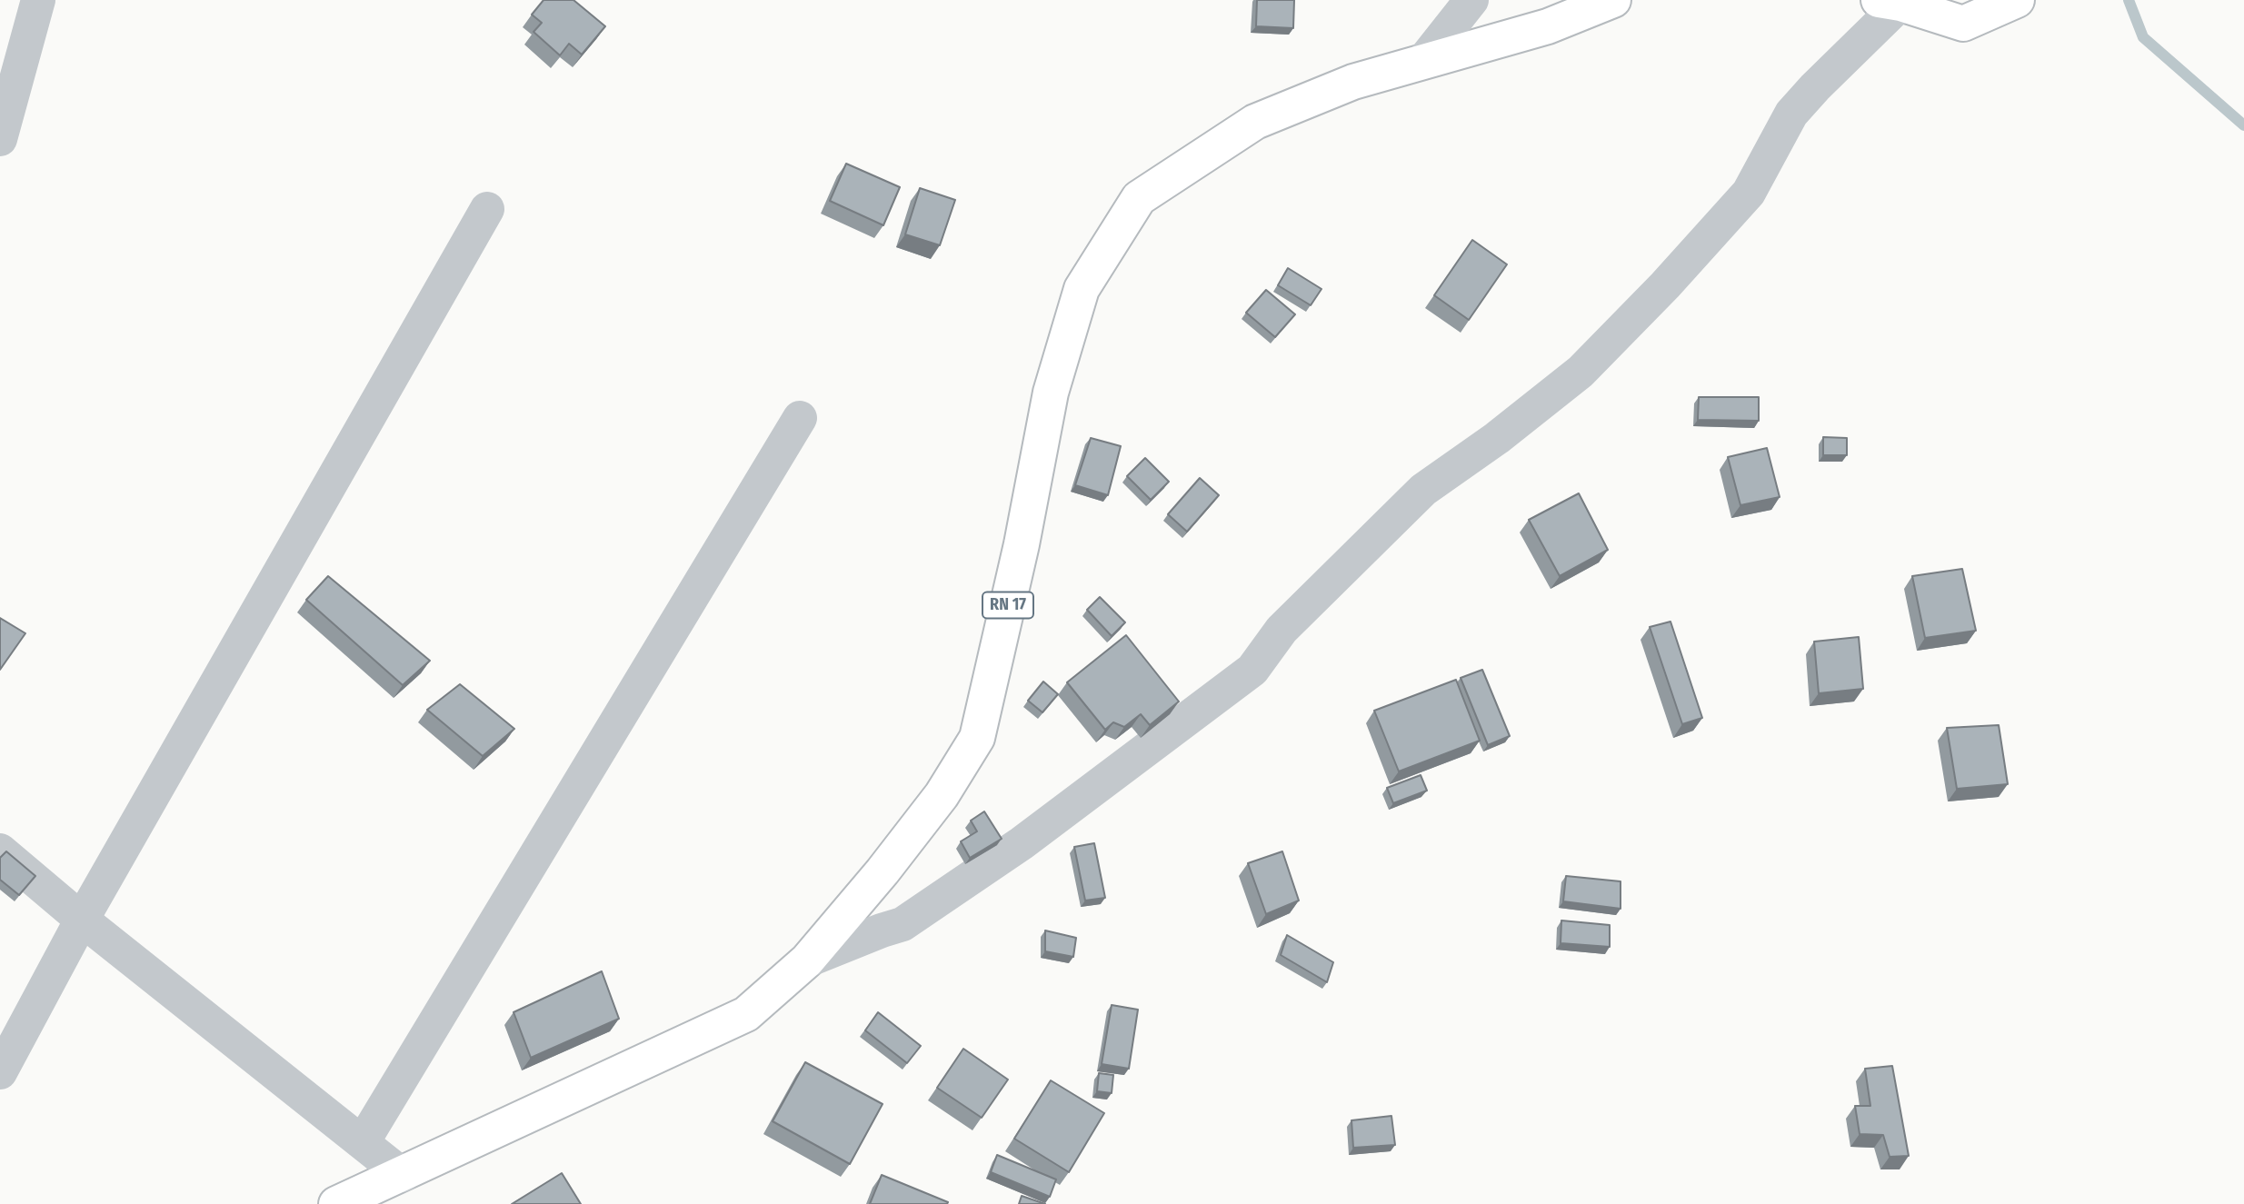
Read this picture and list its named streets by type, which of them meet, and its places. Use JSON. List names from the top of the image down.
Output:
{
  "streets": {
    "main road": ["RN 17"]
  }
}
